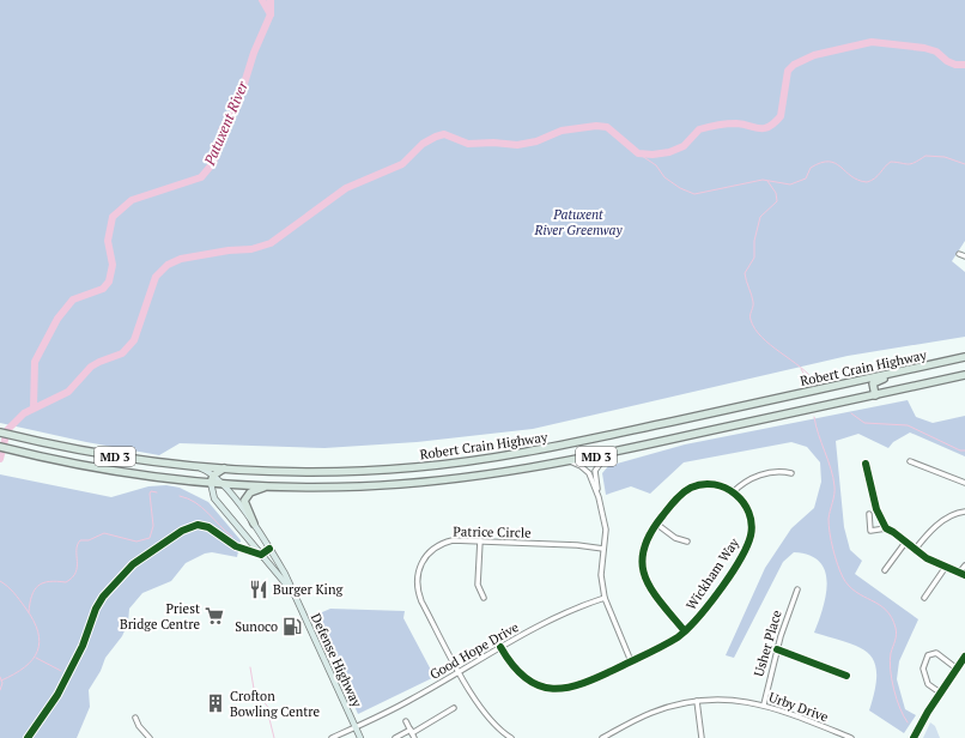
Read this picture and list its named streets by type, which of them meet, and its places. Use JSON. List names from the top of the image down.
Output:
{
  "streets": {
    "highway": ["Robert Crain Highway", "MD 3"],
    "main road": ["Defense Highway"],
    "street": [
      "Patrice Circle",
      "Wickham Way",
      "Usher Place",
      "Good Hope Drive",
      "Urby Drive"
    ]
  },
  "crossings": [
    ["MD 3", "Defense Highway"],
    ["Patrice Circle", "Good Hope Drive"],
    ["Wickham Way", "Good Hope Drive"],
    ["Usher Place", "Urby Drive"],
    ["Good Hope Drive", "Defense Highway"]
  ],
  "water": ["Patuxent River"],
  "parks": ["Patuxent River Greenway"],
  "places": {
    "restaurant": ["Burger King"],
    "supermarket": ["Priest Bridge Centre"],
    "fuel station": ["Sunoco"],
    "building": ["Crofton Bowling Centre"]
  }
}
